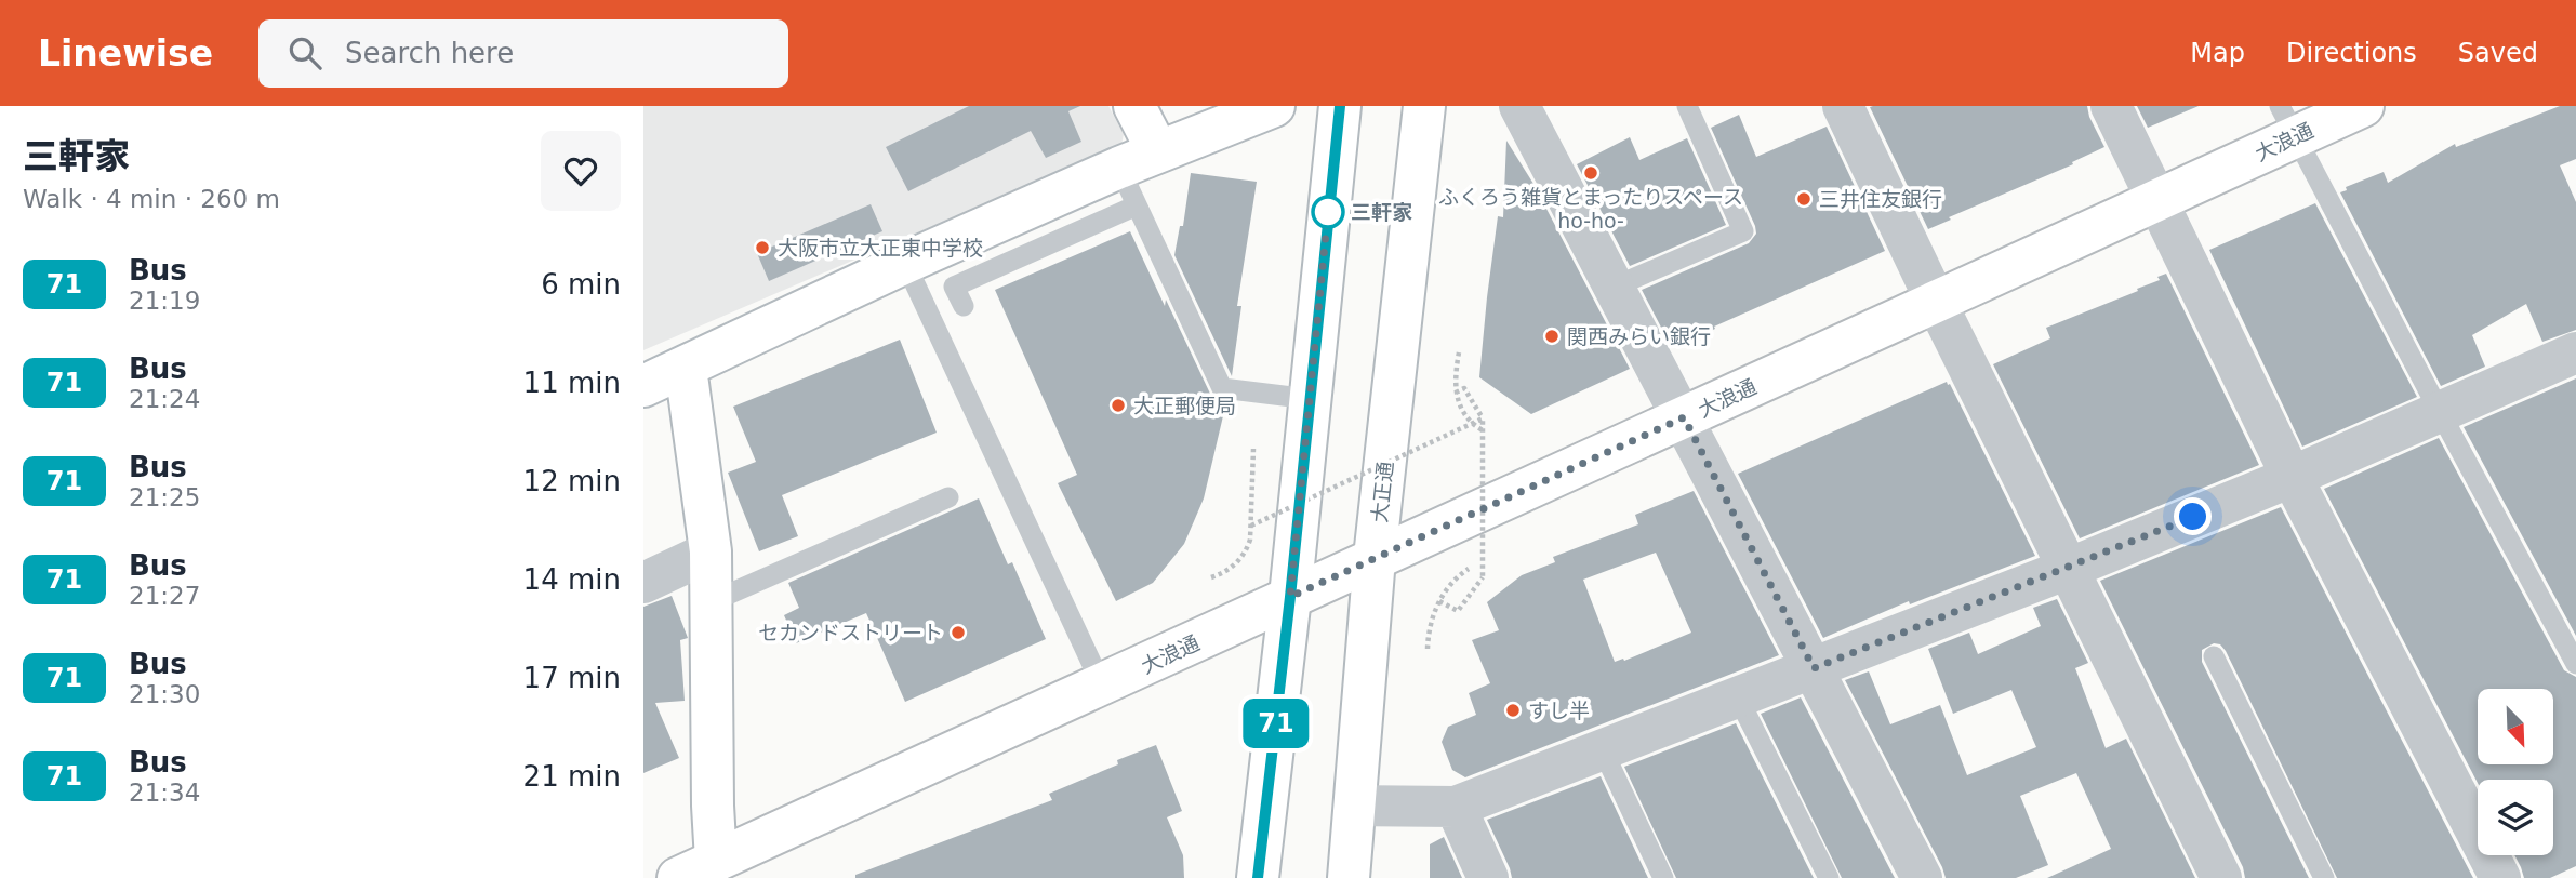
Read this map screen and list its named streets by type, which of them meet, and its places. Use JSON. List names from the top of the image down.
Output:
{
  "streets": {
    "main road": ["大浪通", "大正通"]
  },
  "crossings": [
    ["大浪通", "大正通"]
  ],
  "places": [
    "ふくろう雑貨とまったりスペース ho-ho-",
    "三井住友銀行",
    "三軒家",
    "大阪市立大正東中学校",
    "関西みらい銀行",
    "大正郵便局",
    "セカンドストリート",
    "すし半"
  ],
  "lines": ["bus line 71"],
  "north": "bottom right",
  "page": {
    "header": "Linewise",
    "search": "Search here",
    "nav": ["Map", "Directions", "Saved"],
    "heading": ["三軒家", "Walk · 4 min · 260 m"],
    "on_map": "71",
    "list": [
      {
        "mark": "71",
        "name": "Bus",
        "note": "21:19",
        "value": "6 min"
      },
      {
        "mark": "71",
        "name": "Bus",
        "note": "21:24",
        "value": "11 min"
      },
      {
        "mark": "71",
        "name": "Bus",
        "note": "21:25",
        "value": "12 min"
      },
      {
        "mark": "71",
        "name": "Bus",
        "note": "21:27",
        "value": "14 min"
      },
      {
        "mark": "71",
        "name": "Bus",
        "note": "21:30",
        "value": "17 min"
      },
      {
        "mark": "71",
        "name": "Bus",
        "note": "21:34",
        "value": "21 min"
      }
    ]
  }
}
